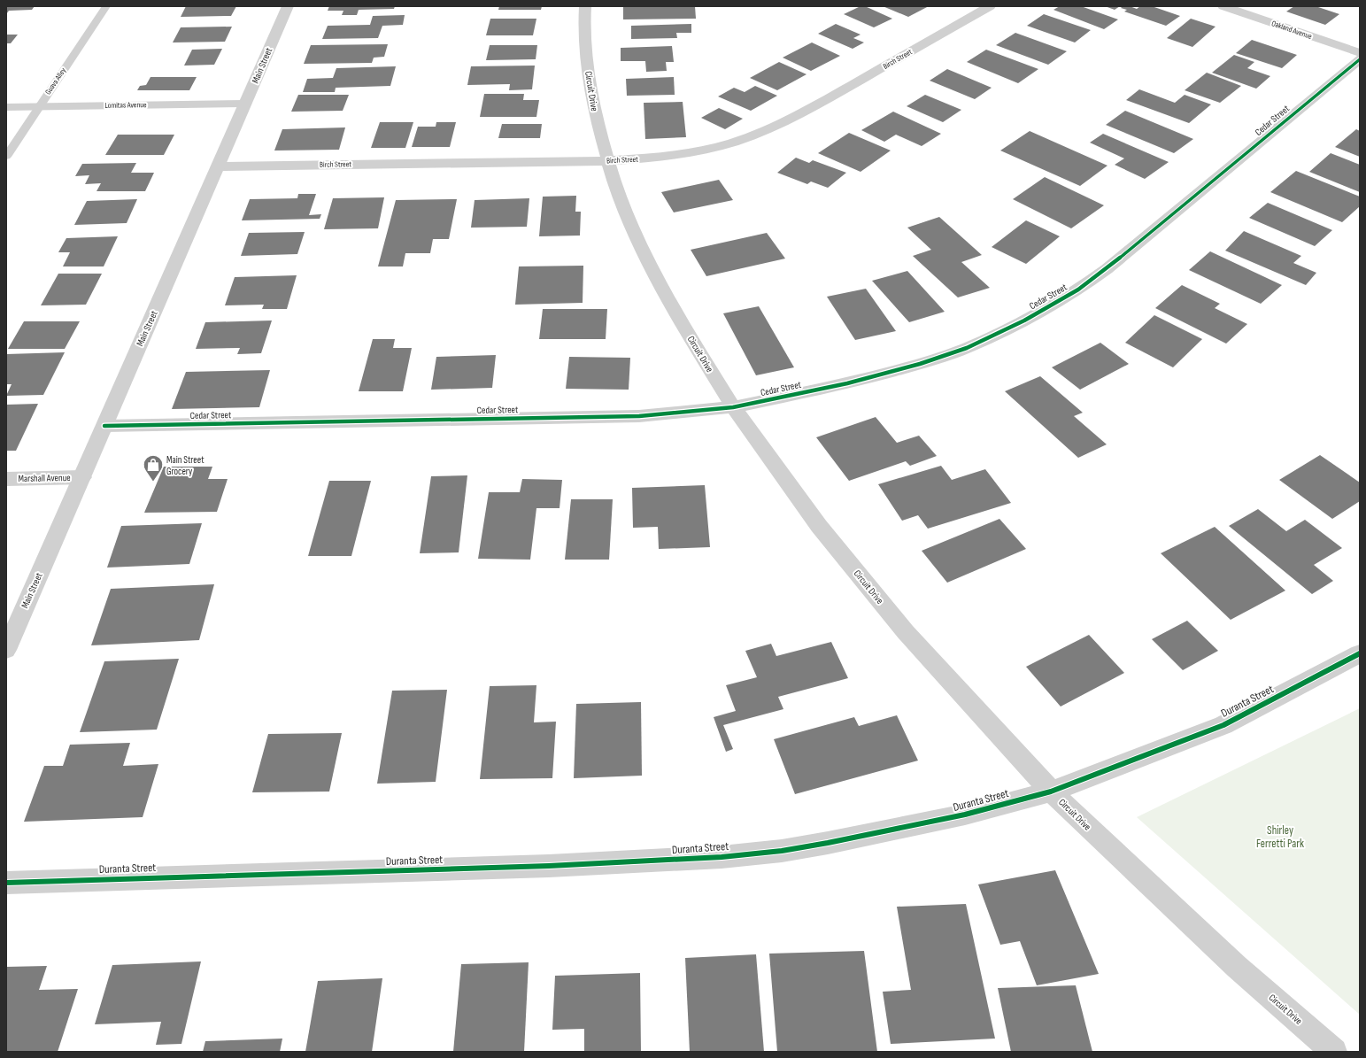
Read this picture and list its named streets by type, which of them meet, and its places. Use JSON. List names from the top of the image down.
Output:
{
  "streets": {
    "street": [
      "Oakland Avenue",
      "Birch Street",
      "Main Street",
      "Circuit Drive",
      "Lomitas Avenue",
      "Cedar Street",
      "Marshall Avenue",
      "Duranta Street"
    ],
    "lane": ["Guava Alley"]
  },
  "crossings": [
    ["Birch Street", "Main Street"],
    ["Birch Street", "Circuit Drive"],
    ["Main Street", "Lomitas Avenue"],
    ["Main Street", "Cedar Street"],
    ["Main Street", "Marshall Avenue"],
    ["Guava Alley", "Lomitas Avenue"],
    ["Circuit Drive", "Cedar Street"],
    ["Circuit Drive", "Duranta Street"]
  ],
  "parks": ["Shirley Ferretti Park"],
  "places": {
    "shop": ["Main Street Grocery"]
  }
}
